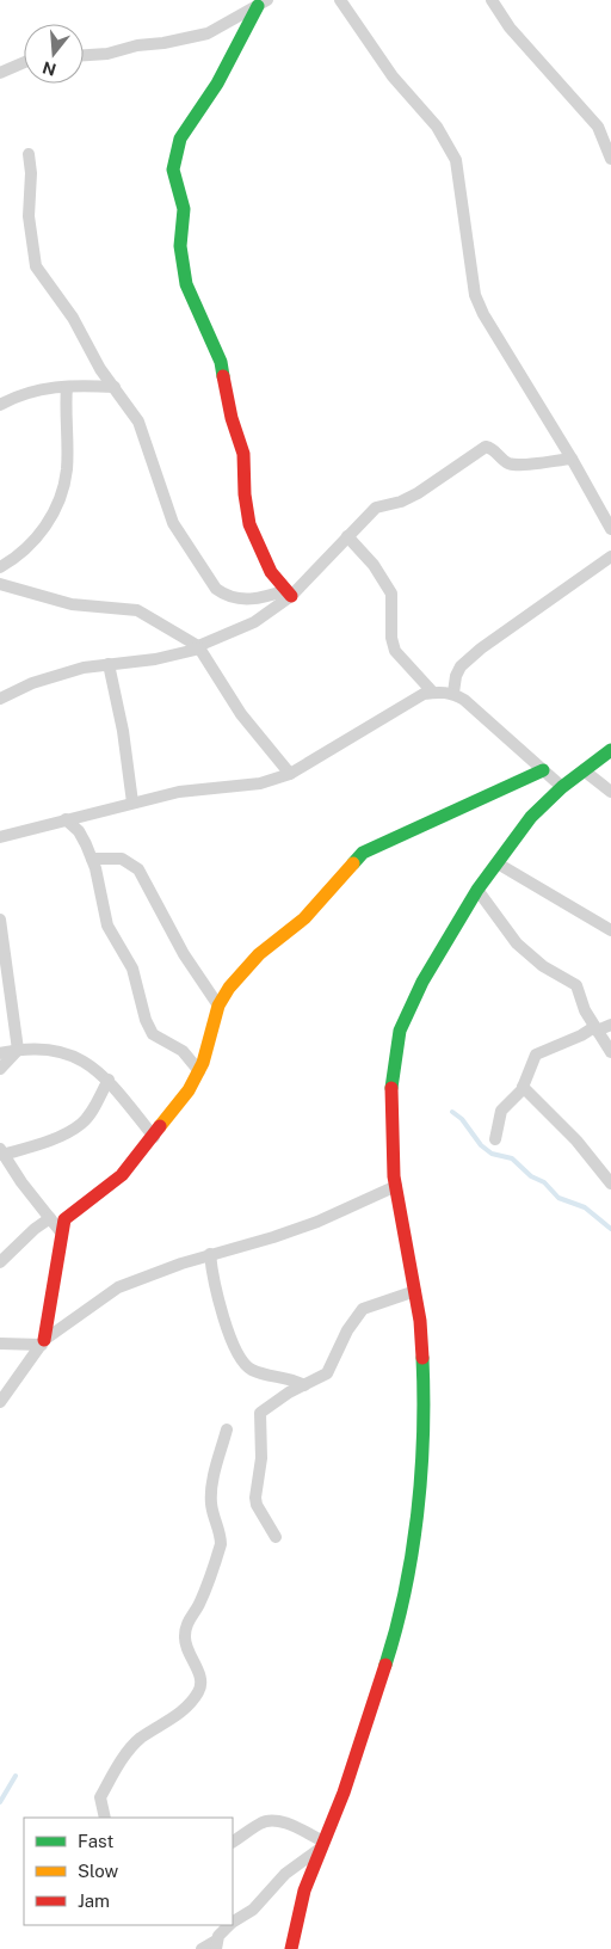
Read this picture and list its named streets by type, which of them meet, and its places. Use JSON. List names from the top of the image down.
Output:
{
  "legend": ["Fast", "Slow", "Jam"],
  "north": "bottom"
}
